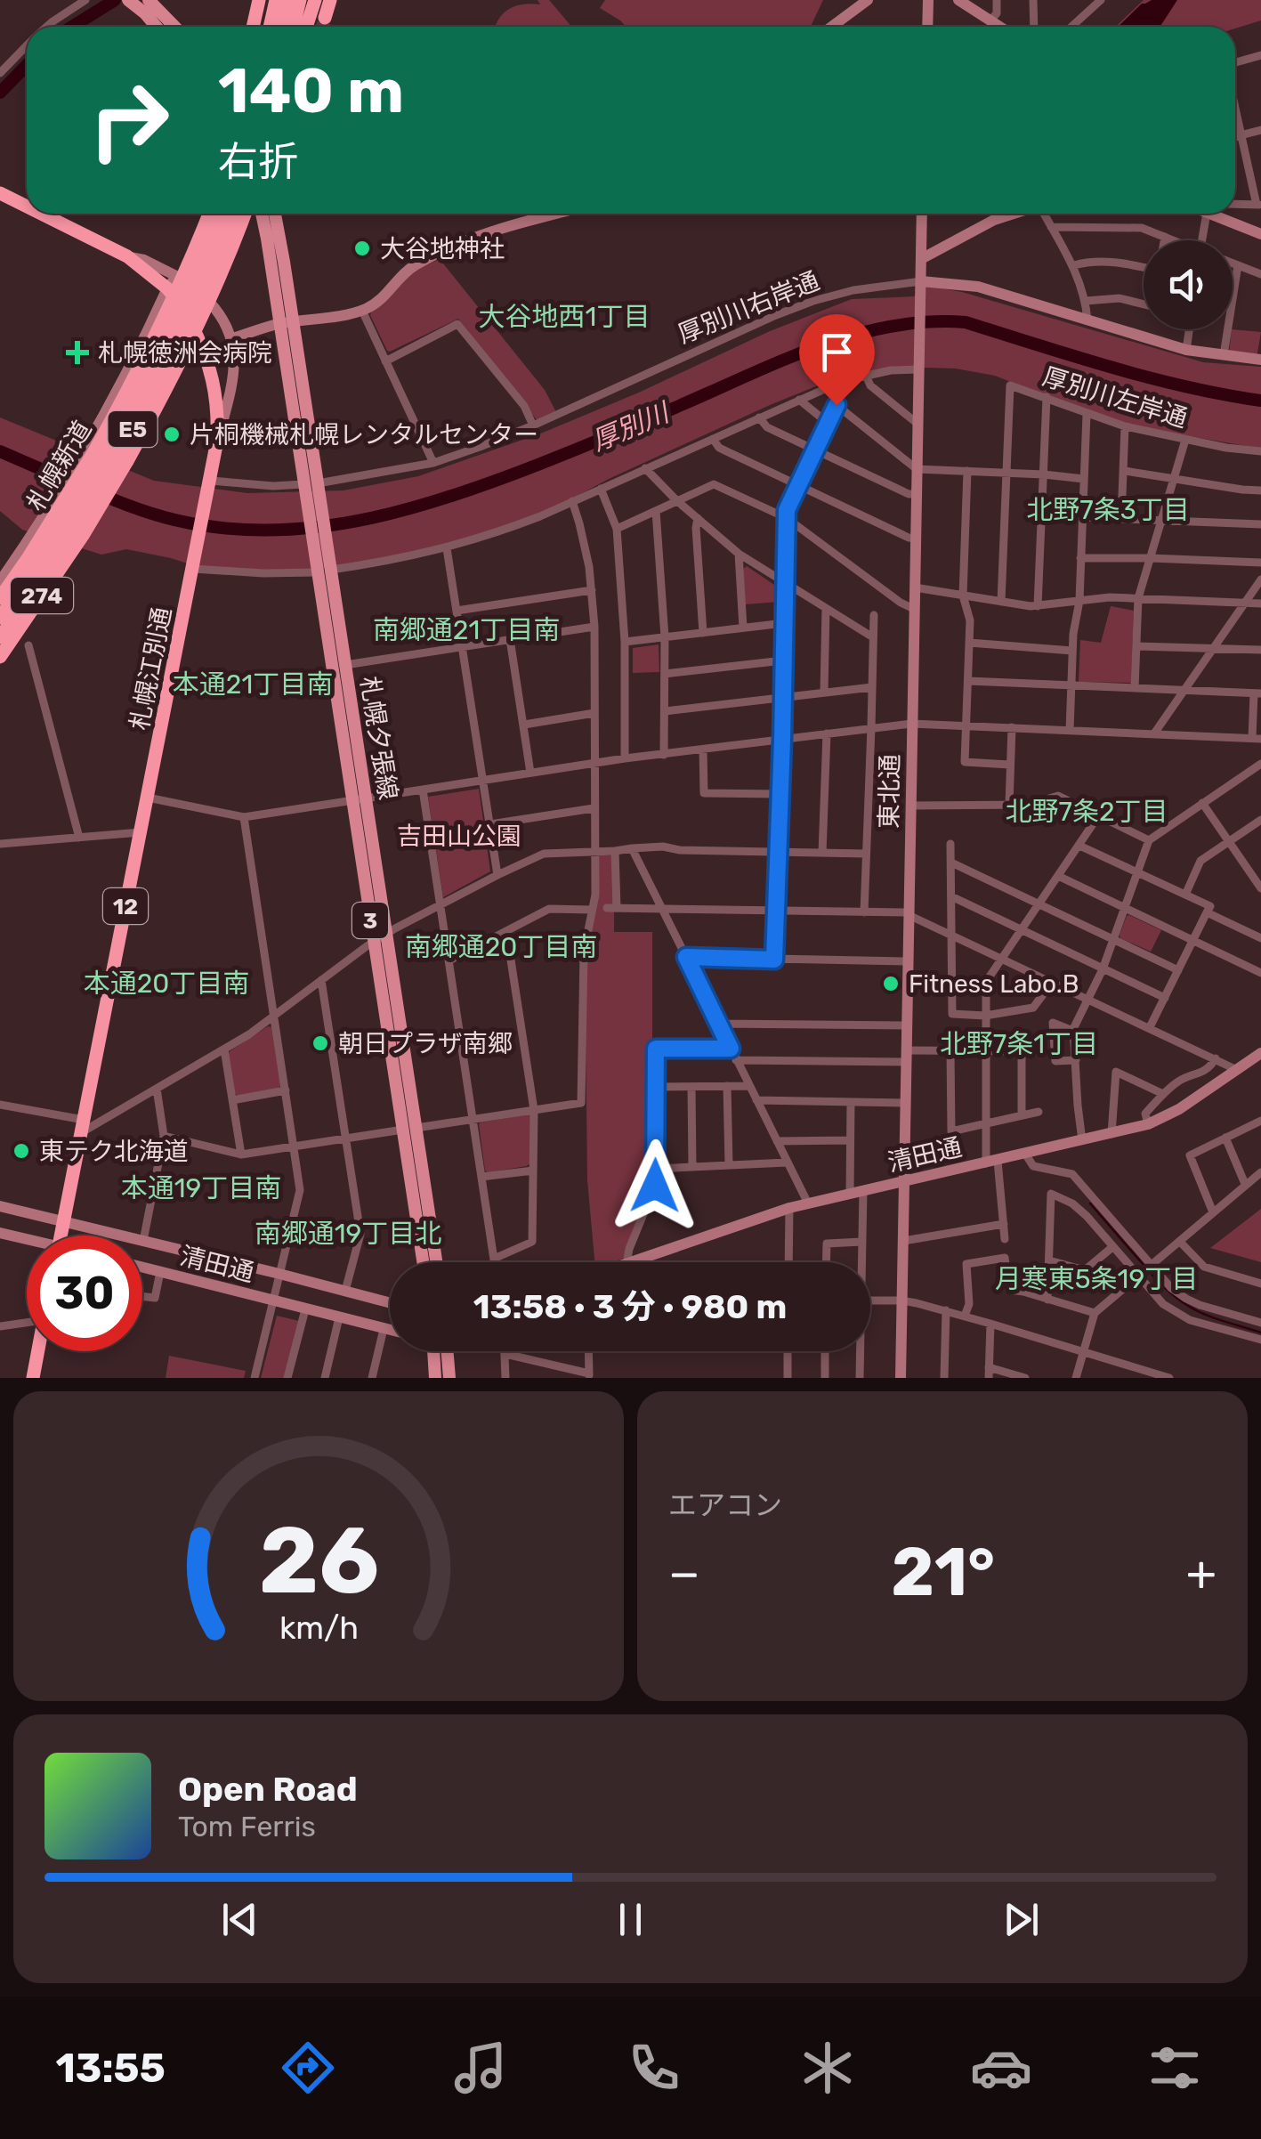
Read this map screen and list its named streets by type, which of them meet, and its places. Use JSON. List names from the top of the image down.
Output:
{
  "streets": {
    "highway": [
      "E5",
      "札幌新道",
      "274",
      "札幌江別通",
      "12"
    ],
    "main road": ["札幌夕張線", "3"],
    "street": [
      "厚別川右岸通",
      "厚別川左岸通",
      "東北通",
      "清田通"
    ]
  },
  "crossings": [
    ["厚別川右岸通", "札幌江別通"],
    ["厚別川右岸通", "札幌夕張線"],
    ["厚別川右岸通", "東北通"],
    ["札幌江別通", "清田通"],
    ["東北通", "清田通"]
  ],
  "districts": [
    "大谷地西1丁目",
    "北野7条3丁目",
    "南郷通21丁目南",
    "本通21丁目南",
    "北野7条2丁目",
    "南郷通20丁目南",
    "本通20丁目南",
    "北野7条1丁目",
    "本通19丁目南",
    "南郷通19丁目北",
    "月寒東5条19丁目"
  ],
  "water": ["厚別川"],
  "parks": ["吉田山公園"],
  "places": {
    "other": [
      "大谷地神社",
      "片桐機械札幌レンタルセンター",
      "Fitness Labo.B",
      "朝日プラザ南郷",
      "東テク北海道"
    ],
    "health": ["札幌徳洲会病院"]
  },
  "page": {
    "turn": ["140 m", "右折"],
    "limit": "30",
    "trip": "13:58 · 3 分 · 980 m",
    "tile": "エアコン",
    "heat": ["−", "21°", "+"],
    "song": ["Open Road", "Tom Ferris"],
    "tabs": "13:55",
    "gauge": ["26", "km/h"]
  }
}
